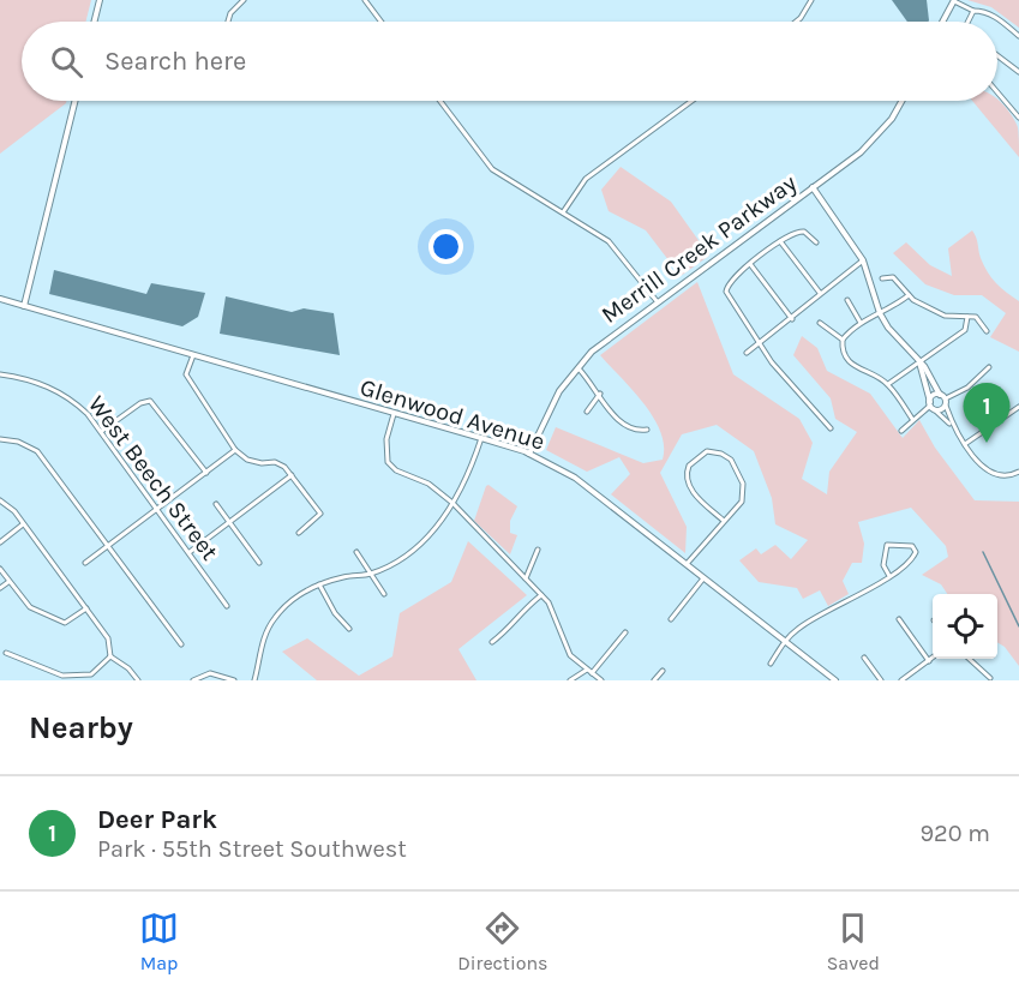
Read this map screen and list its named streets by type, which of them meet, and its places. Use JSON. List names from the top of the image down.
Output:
{
  "streets": {
    "street": ["Merrill Creek Parkway", "Glenwood Avenue", "West Beech Street"]
  },
  "crossings": [
    ["Merrill Creek Parkway", "Glenwood Avenue"]
  ],
  "page": {
    "search": "Search here",
    "pins": "1",
    "heading": "Nearby",
    "list": [
      {
        "mark": "1",
        "name": "Deer Park",
        "note": "Park · 55th Street Southwest",
        "value": "920 m"
      }
    ],
    "nav": ["Map", "Directions", "Saved"]
  }
}
